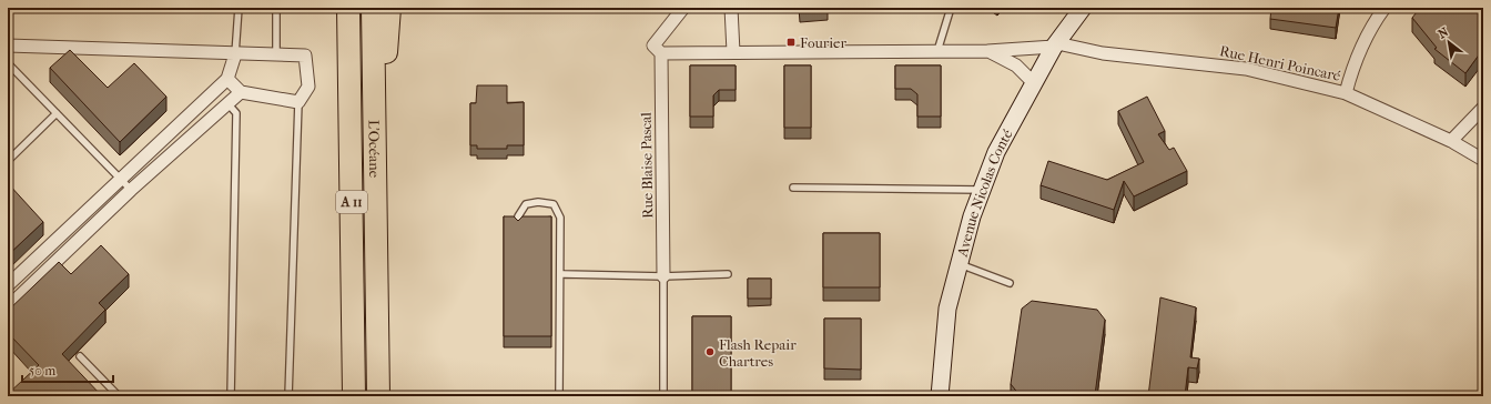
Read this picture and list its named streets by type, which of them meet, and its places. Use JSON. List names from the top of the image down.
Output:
{
  "streets": {
    "highway": ["L’Océane", "A 11"],
    "street": ["Rue Henri Poincaré", "Rue Blaise Pascal", "Avenue Nicolas Conté"]
  },
  "crossings": [
    ["Rue Henri Poincaré", "Rue Blaise Pascal"],
    ["Rue Henri Poincaré", "Avenue Nicolas Conté"]
  ],
  "places": {
    "transit": ["Fourier"],
    "other": ["Flash Repair Chartres"]
  },
  "scale_bar": "50 m",
  "north": "top left"
}
